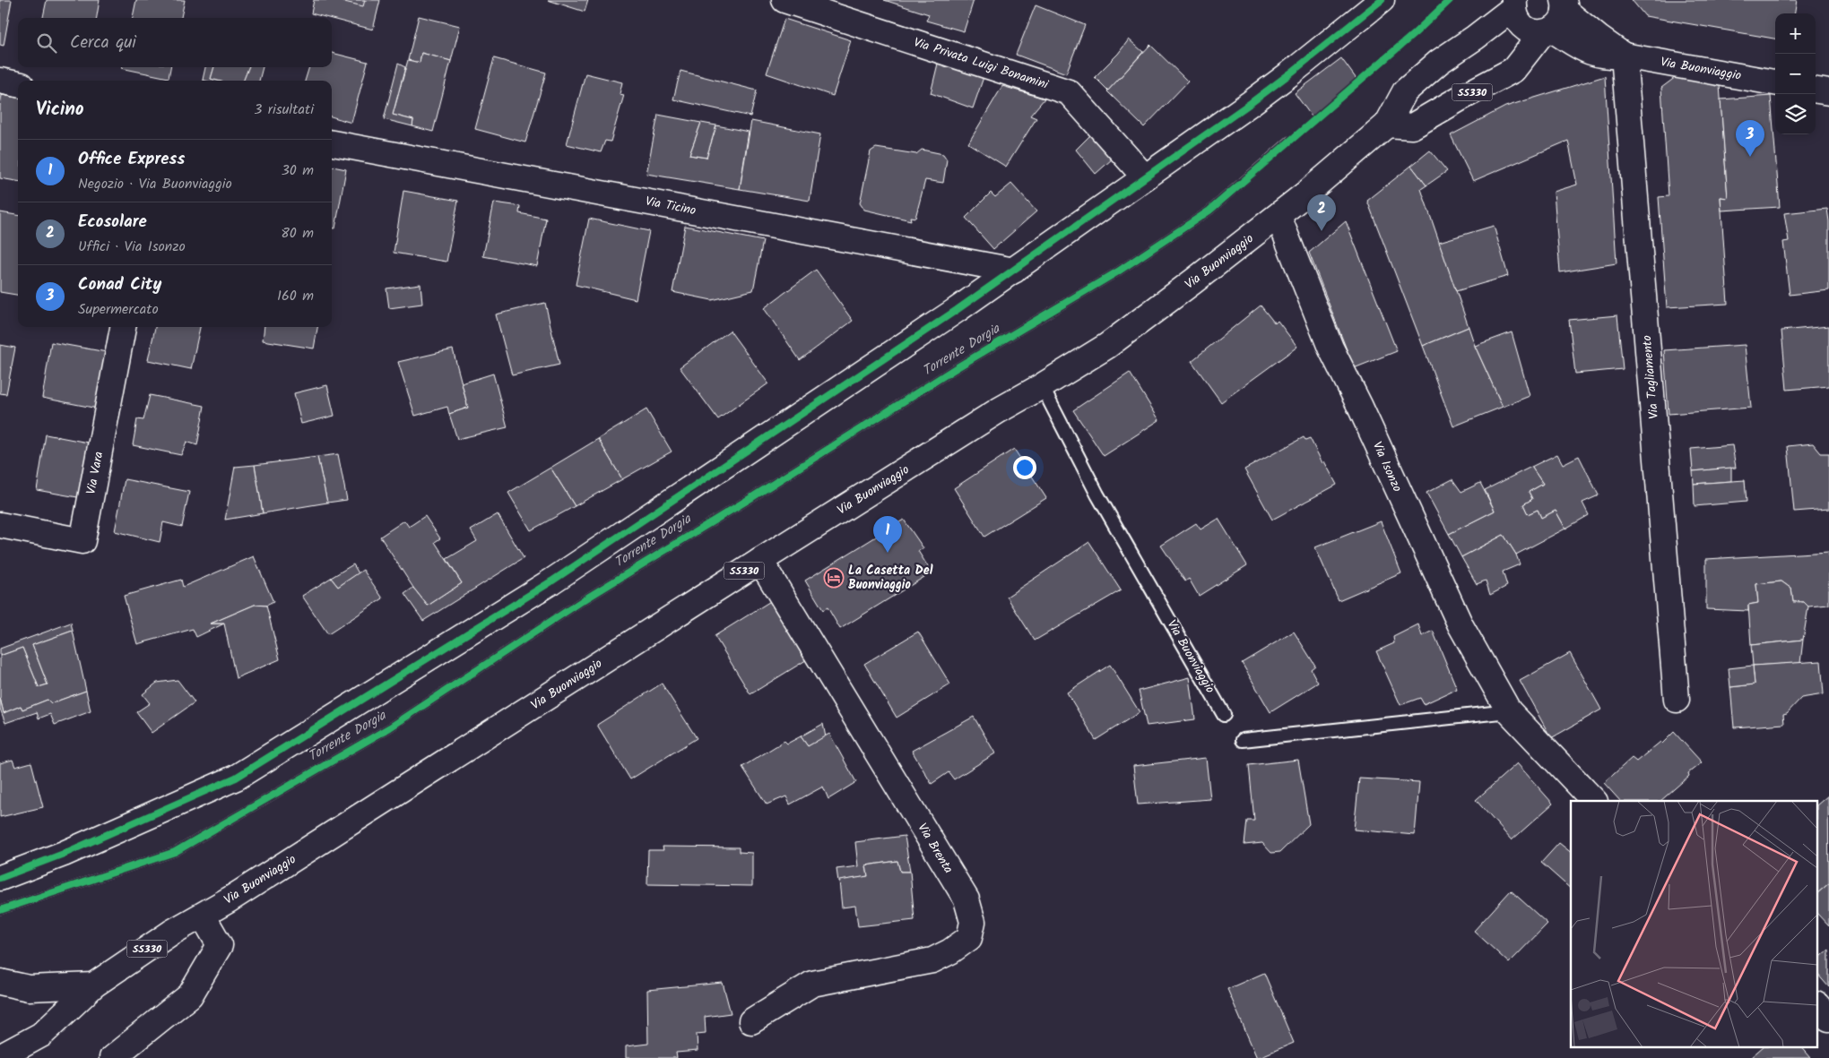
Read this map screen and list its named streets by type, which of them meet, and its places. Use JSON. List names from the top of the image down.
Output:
{
  "streets": {
    "street": [
      "Via Privata Luigi Bonamini",
      "Via Buonviaggio",
      "SS330",
      "Via Ticino",
      "Via Tagliamento",
      "Via Isonzo",
      "Via Vara",
      "Via Brenta"
    ]
  },
  "crossings": [
    ["Via Buonviaggio", "SS330"],
    ["Via Buonviaggio", "Via Tagliamento"],
    ["Via Buonviaggio", "Via Isonzo"],
    ["Via Buonviaggio", "Via Brenta"]
  ],
  "water": ["Torrente Dorgia"],
  "places": {
    "hotel": ["La Casetta Del Buonviaggio"]
  },
  "page": {
    "map_buttons": ["+", "−"],
    "search": "Cerca qui",
    "heading": ["Vicino", "3 risultati"],
    "pins": ["3", "2", "1"],
    "list": [
      {
        "mark": "1",
        "name": "Office Express",
        "note": "Negozio · Via Buonviaggio",
        "value": "30 m"
      },
      {
        "mark": "2",
        "name": "Ecosolare",
        "note": "Uffici · Via Isonzo",
        "value": "80 m"
      },
      {
        "mark": "3",
        "name": "Conad City",
        "note": "Supermercato",
        "value": "160 m"
      }
    ]
  }
}
